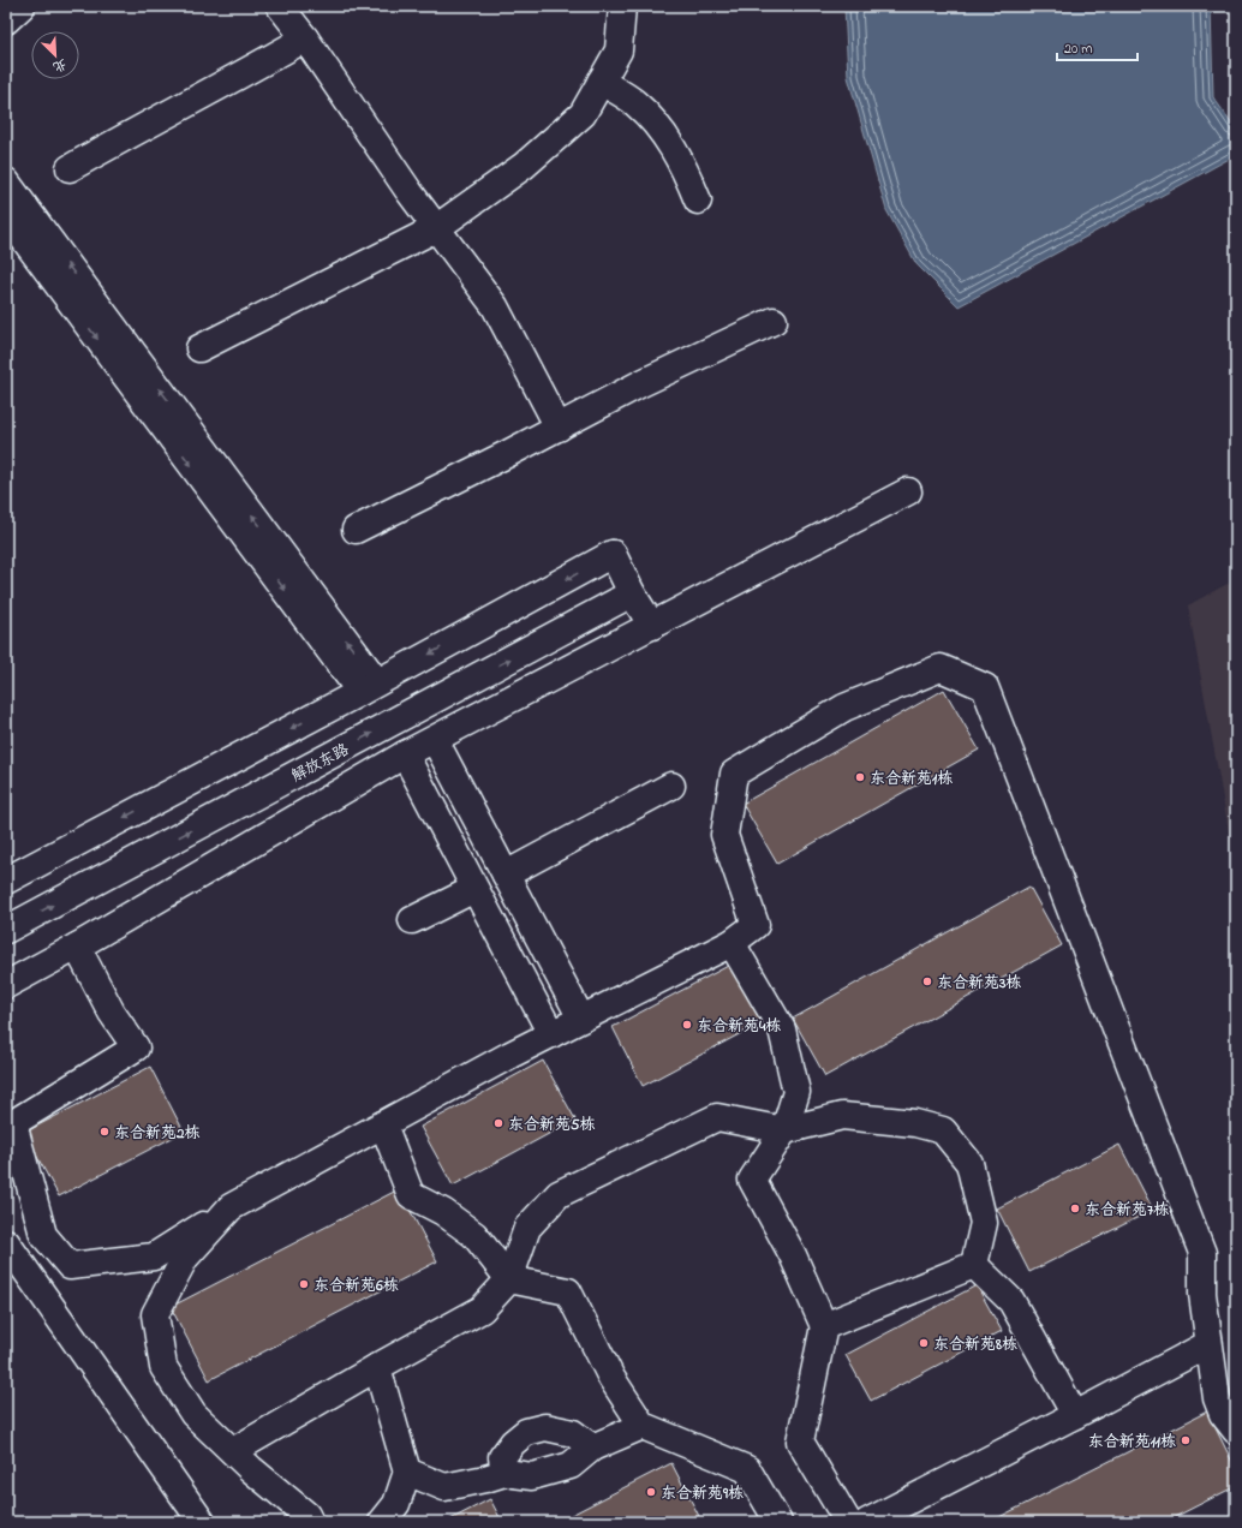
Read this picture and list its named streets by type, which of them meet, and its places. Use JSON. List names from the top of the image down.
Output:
{
  "streets": {
    "street": ["解放东路"]
  },
  "places": [
    "东合新苑1栋",
    "东合新苑3栋",
    "东合新苑4栋",
    "东合新苑5栋",
    "东合新苑2栋",
    "东合新苑7栋",
    "东合新苑6栋",
    "东合新苑8栋",
    "东合新苑11栋",
    "东合新苑9栋"
  ],
  "scale_bar": "20 m",
  "north": "bottom right"
}
